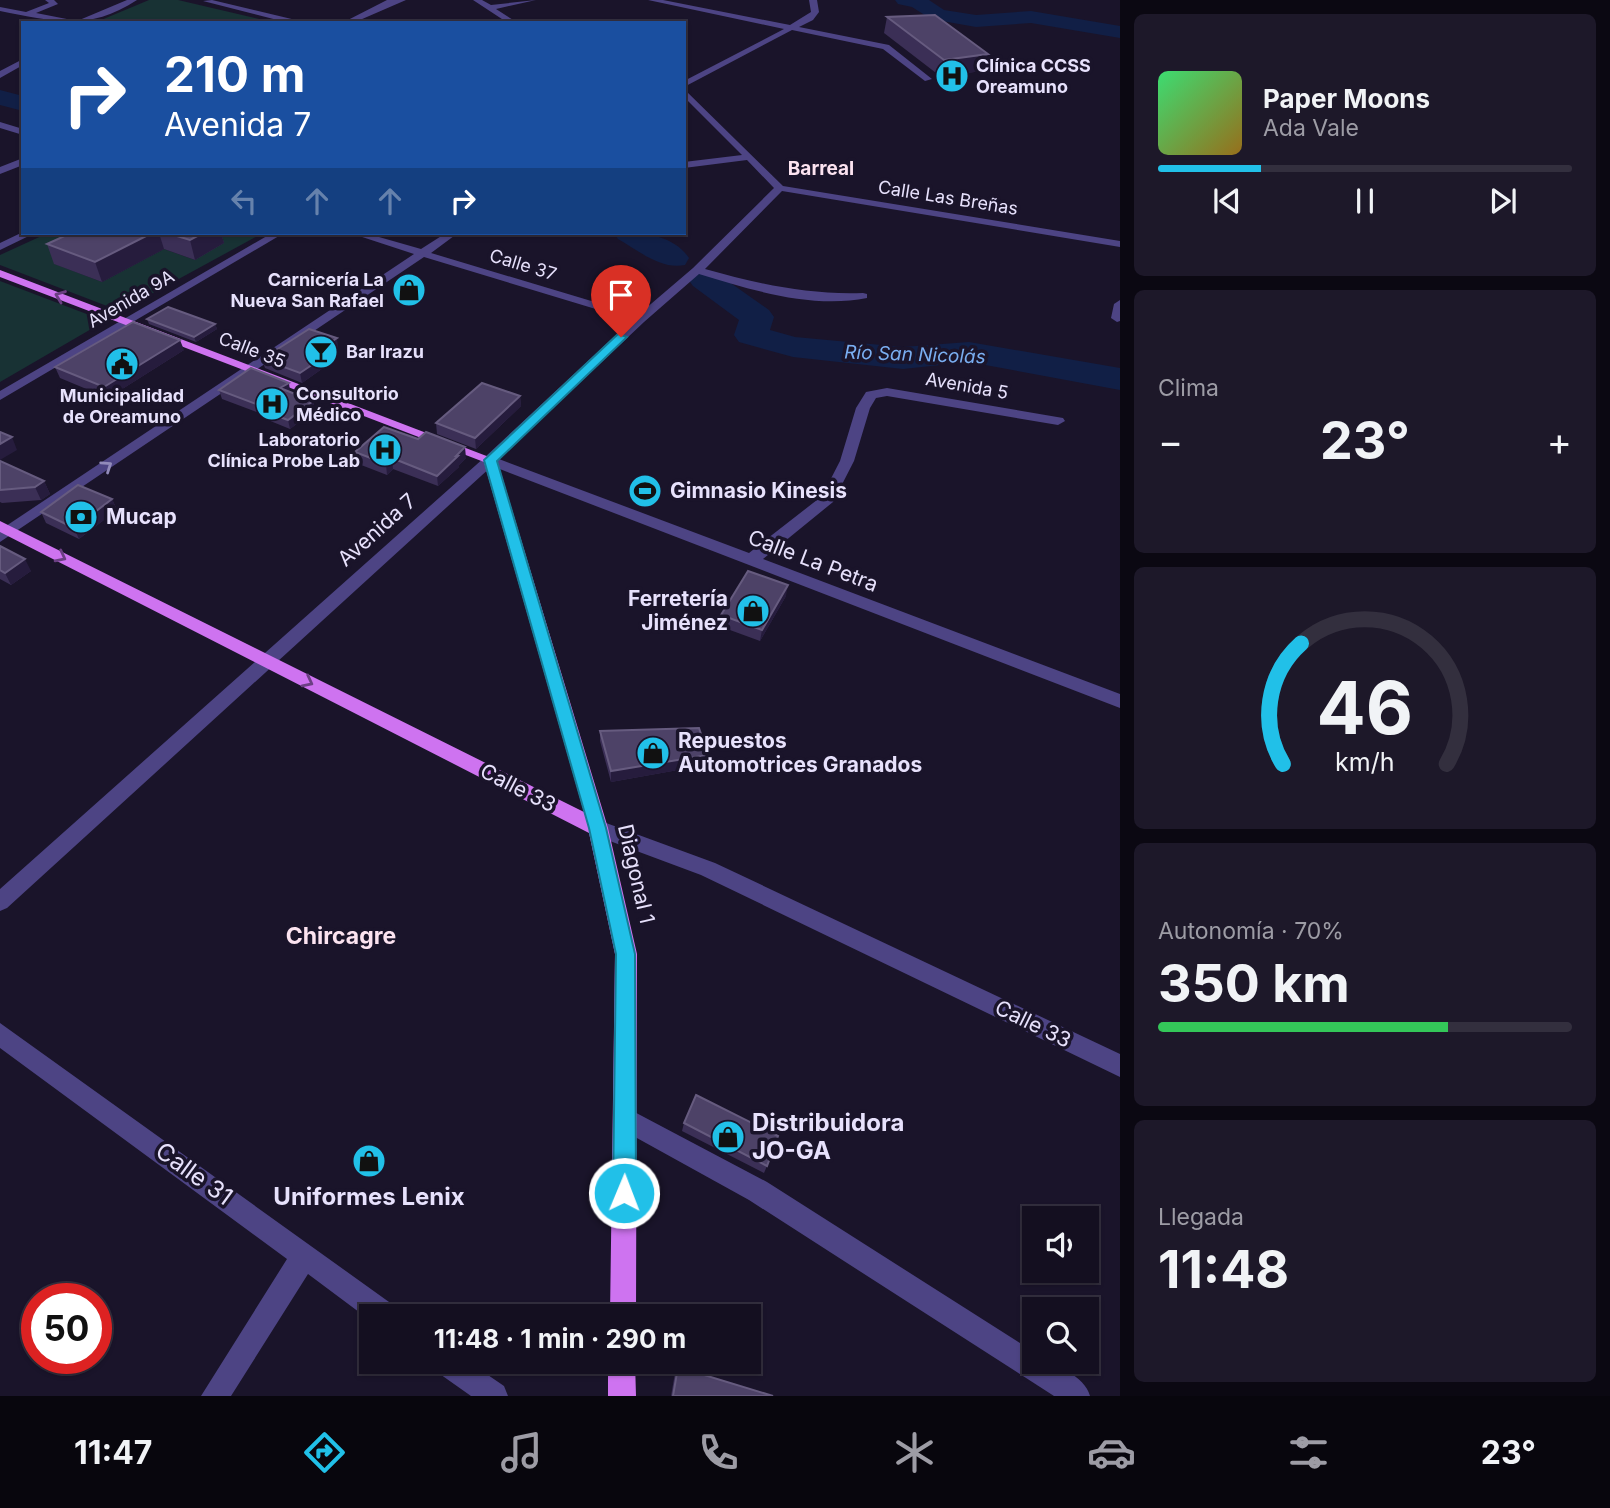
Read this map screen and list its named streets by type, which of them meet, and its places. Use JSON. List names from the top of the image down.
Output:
{
  "streets": {
    "main road": ["Calle 35", "Calle 33", "Diagonal 1"],
    "street": [
      "Calle Las Breñas",
      "Calle 37",
      "Avenida 9A",
      "Avenida 5",
      "Avenida 7",
      "Calle La Petra",
      "Calle 31"
    ]
  },
  "crossings": [
    ["Calle Las Breñas", "Avenida 7"],
    ["Calle 37", "Avenida 7"],
    ["Avenida 9A", "Calle 35"],
    ["Calle 35", "Avenida 7"],
    ["Calle 35", "Calle La Petra"],
    ["Calle 35", "Diagonal 1"],
    ["Avenida 5", "Calle La Petra"],
    ["Avenida 7", "Calle La Petra"],
    ["Avenida 7", "Calle 33"],
    ["Avenida 7", "Diagonal 1"],
    ["Calle La Petra", "Diagonal 1"],
    ["Calle 33", "Diagonal 1"]
  ],
  "one_way": ["Calle 33"],
  "districts": ["Barreal", "Chircagre"],
  "water": ["Río San Nicolás"],
  "places": {
    "hospital": ["Clínica CCSS Oreamuno", "Consultorio Médico", "Laboratorio Clínica Probe Lab"],
    "shop": [
      "Carnicería La Nueva San Rafael",
      "Ferretería Jiménez",
      "Repuestos Automotrices Granados",
      "Distribuidora JO-GA",
      "Uniformes Lenix"
    ],
    "bar": ["Bar Irazu"],
    "public building": ["Municipalidad de Oreamuno"],
    "sports": ["Gimnasio Kinesis"],
    "bank": ["Mucap"]
  },
  "page": {
    "turn": ["210 m", "Avenida 7"],
    "song": ["Paper Moons", "Ada Vale"],
    "tile": [
      "Clima",
      ["Autonomía · 70%", "350 km"],
      ["Llegada", "11:48"]
    ],
    "heat": ["−", "23°", "+"],
    "limit": "50",
    "trip": "11:48 · 1 min · 290 m",
    "tabs": ["11:47", "23°"],
    "gauge": ["46", "km/h"]
  }
}
